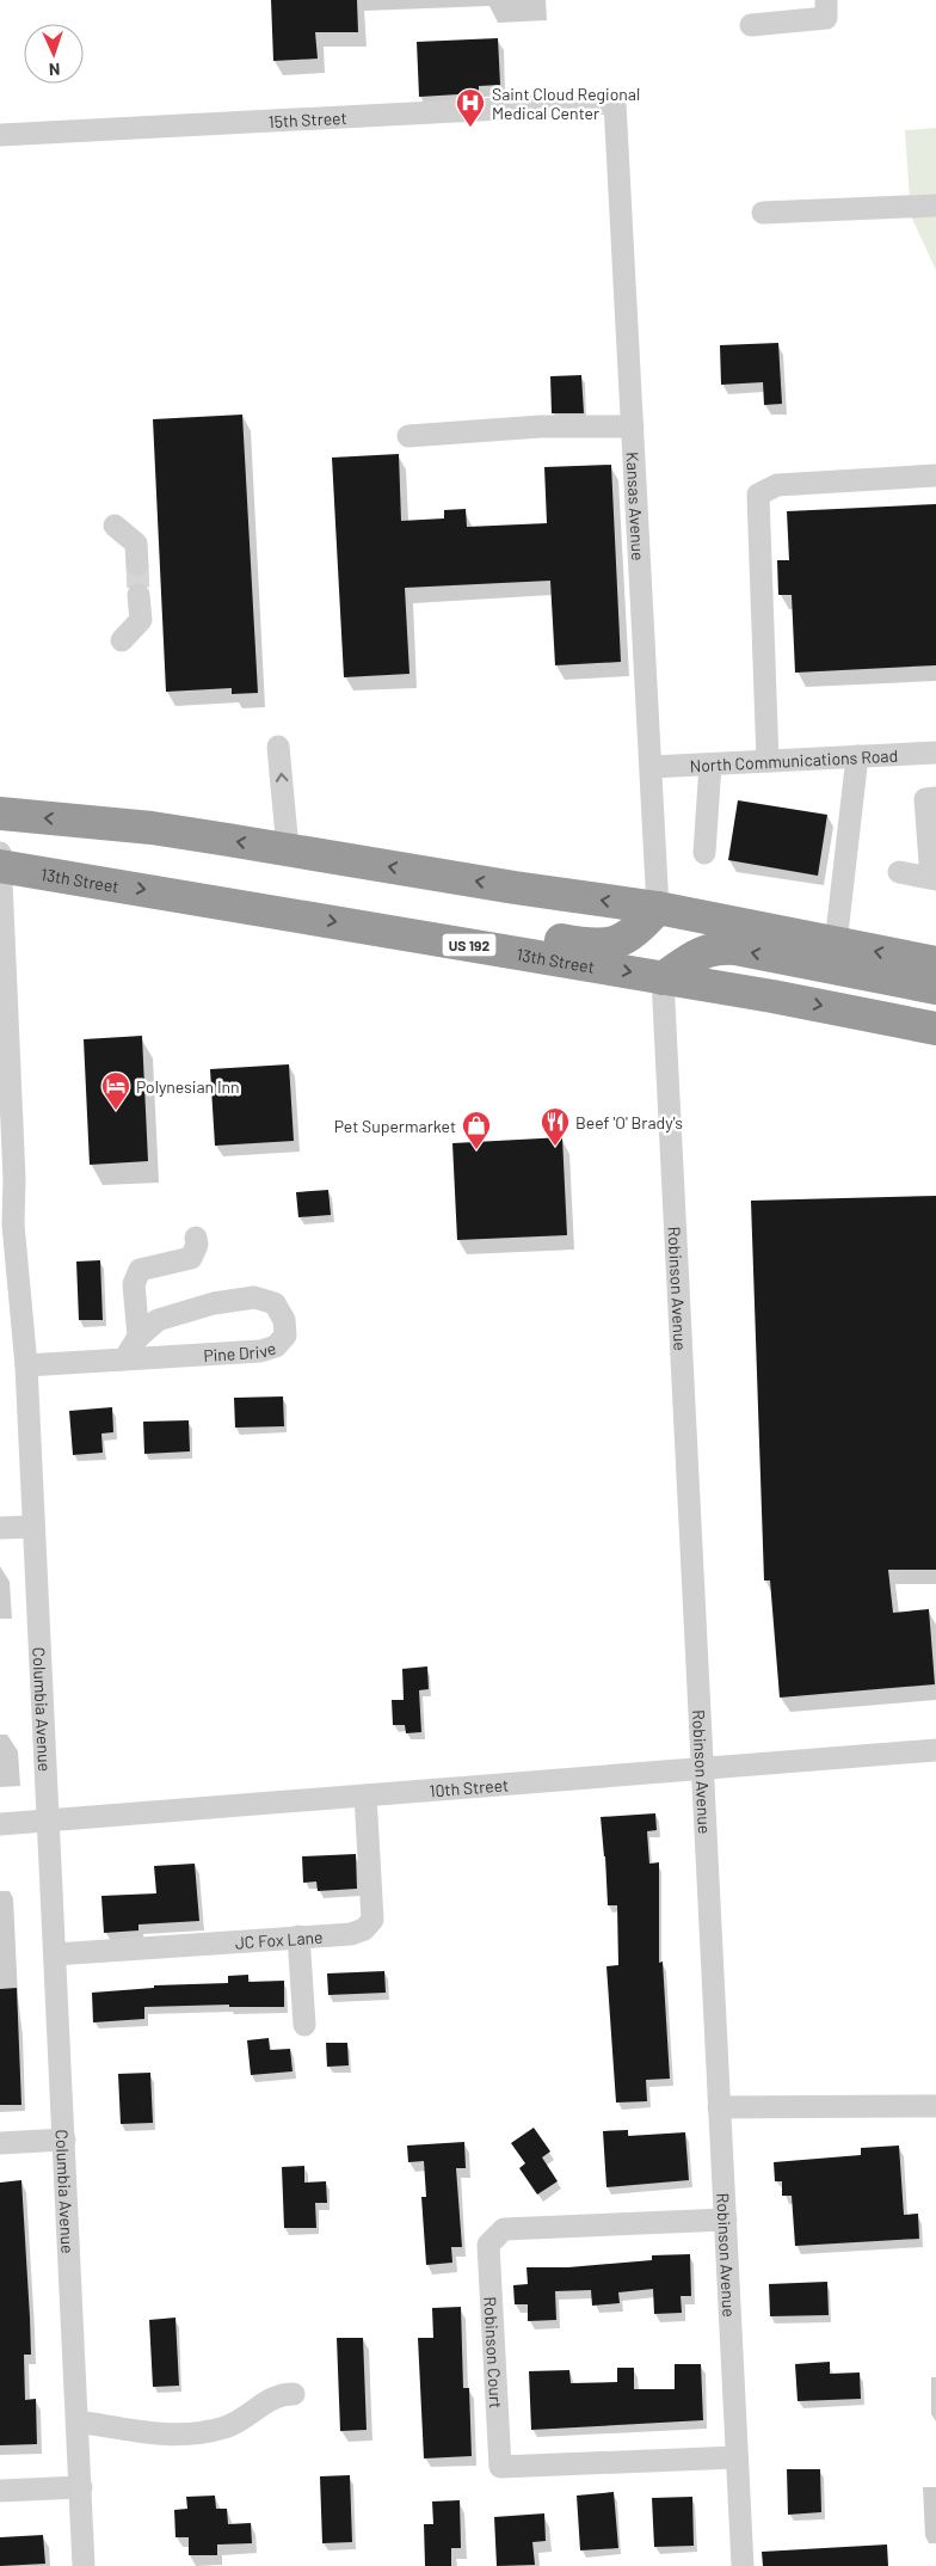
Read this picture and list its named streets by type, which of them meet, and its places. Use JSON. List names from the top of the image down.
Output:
{
  "streets": {
    "highway": ["13th Street", "US 192"],
    "street": [
      "15th Street",
      "Kansas Avenue",
      "North Communications Road",
      "Robinson Avenue",
      "Pine Drive",
      "Columbia Avenue",
      "10th Street",
      "JC Fox Lane",
      "Robinson Court"
    ]
  },
  "crossings": [
    ["15th Street", "Kansas Avenue"],
    ["Kansas Avenue", "North Communications Road"],
    ["13th Street", "Robinson Avenue"],
    ["13th Street", "Columbia Avenue"],
    ["Robinson Avenue", "10th Street"],
    ["Robinson Avenue", "Robinson Court"],
    ["Pine Drive", "Columbia Avenue"],
    ["Columbia Avenue", "10th Street"],
    ["Columbia Avenue", "JC Fox Lane"],
    ["10th Street", "JC Fox Lane"]
  ],
  "places": {
    "hospital": ["Saint Cloud Regional Medical Center"],
    "hotel": ["Polynesian Inn"],
    "restaurant": ["Beef 'O' Brady's"],
    "shop": ["Pet Supermarket"]
  },
  "north": "bottom"
}
